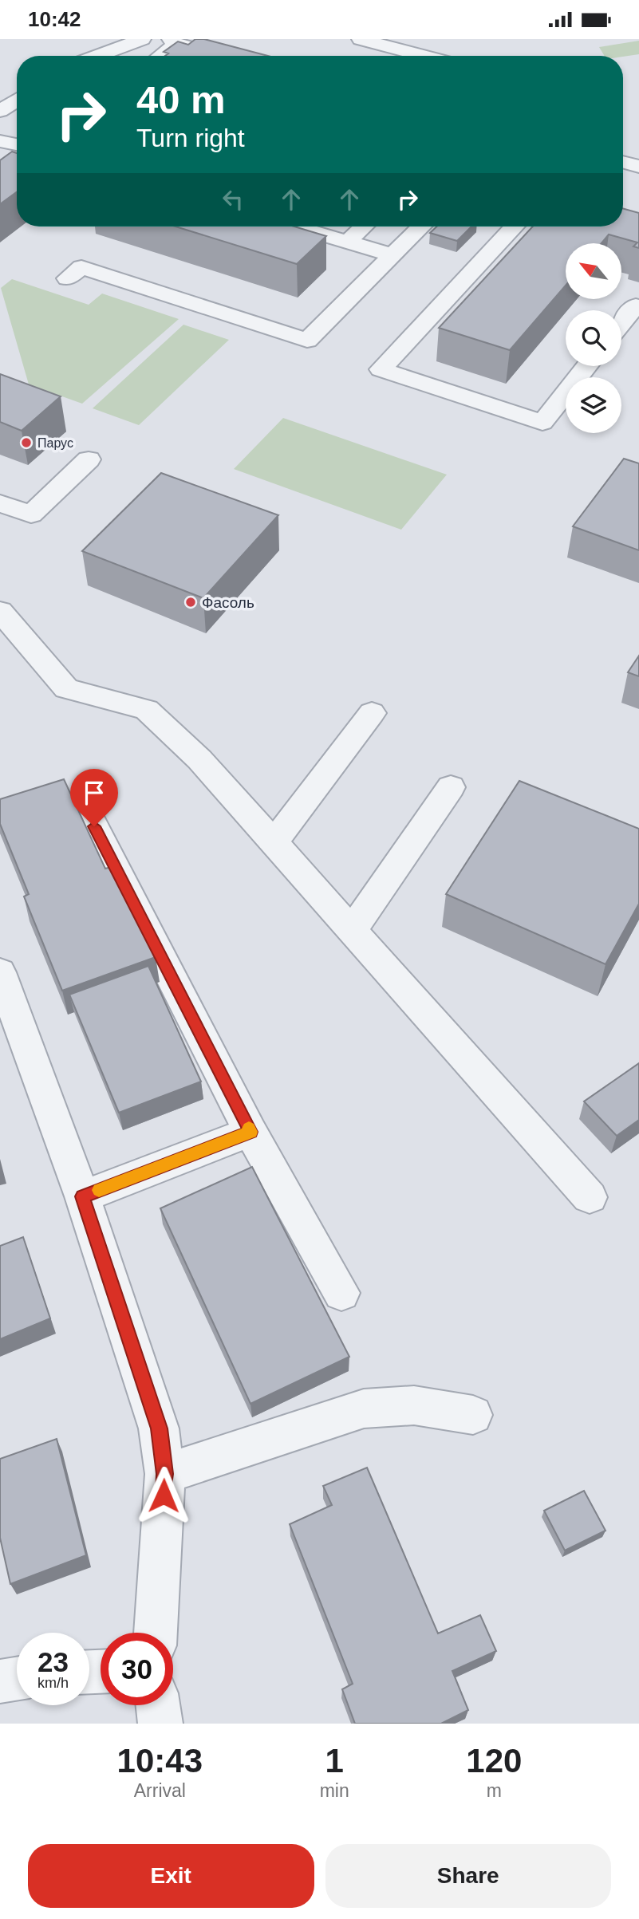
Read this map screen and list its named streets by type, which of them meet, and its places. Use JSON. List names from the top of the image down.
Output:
{
  "places": ["Парус", "Фасоль"],
  "north": "top left",
  "page": {
    "status": "10:42",
    "turn": ["40 m", "Turn right"],
    "speed": "23 km/h",
    "limit": "30",
    "eta": [
      "10:43",
      "Arrival",
      "1",
      "min",
      "120",
      "m"
    ],
    "buttons": ["Exit", "Share"]
  }
}
